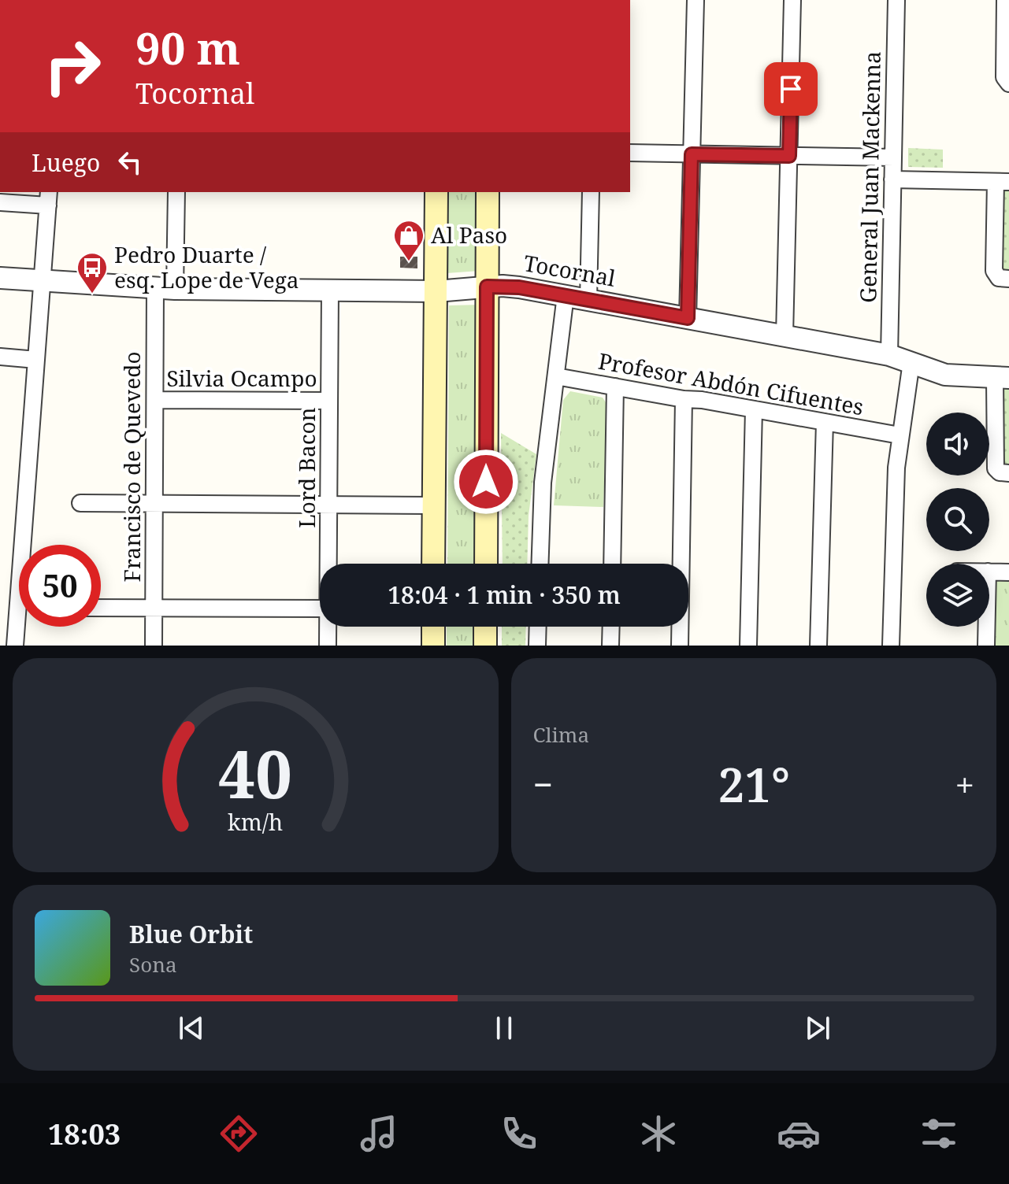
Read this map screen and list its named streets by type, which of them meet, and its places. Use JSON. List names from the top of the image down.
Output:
{
  "streets": {
    "street": [
      "General Juan Mackenna",
      "Tocornal",
      "Silvia Ocampo",
      "Profesor Abdón Cifuentes",
      "Francisco de Quevedo",
      "Lord Bacon"
    ]
  },
  "crossings": [
    ["General Juan Mackenna", "Tocornal"],
    ["Tocornal", "Francisco de Quevedo"],
    ["Tocornal", "Lord Bacon"],
    ["Silvia Ocampo", "Francisco de Quevedo"],
    ["Silvia Ocampo", "Lord Bacon"]
  ],
  "places": {
    "shop": ["Al Paso"],
    "bus stop": ["Pedro Duarte / esq. Lope de Vega"]
  },
  "page": {
    "turn": ["90 m", "Tocornal"],
    "then": "Luego",
    "limit": "50",
    "trip": "18:04 · 1 min · 350 m",
    "tile": "Clima",
    "heat": ["−", "21°", "+"],
    "song": ["Blue Orbit", "Sona"],
    "tabs": "18:03",
    "gauge": ["40", "km/h"]
  }
}
